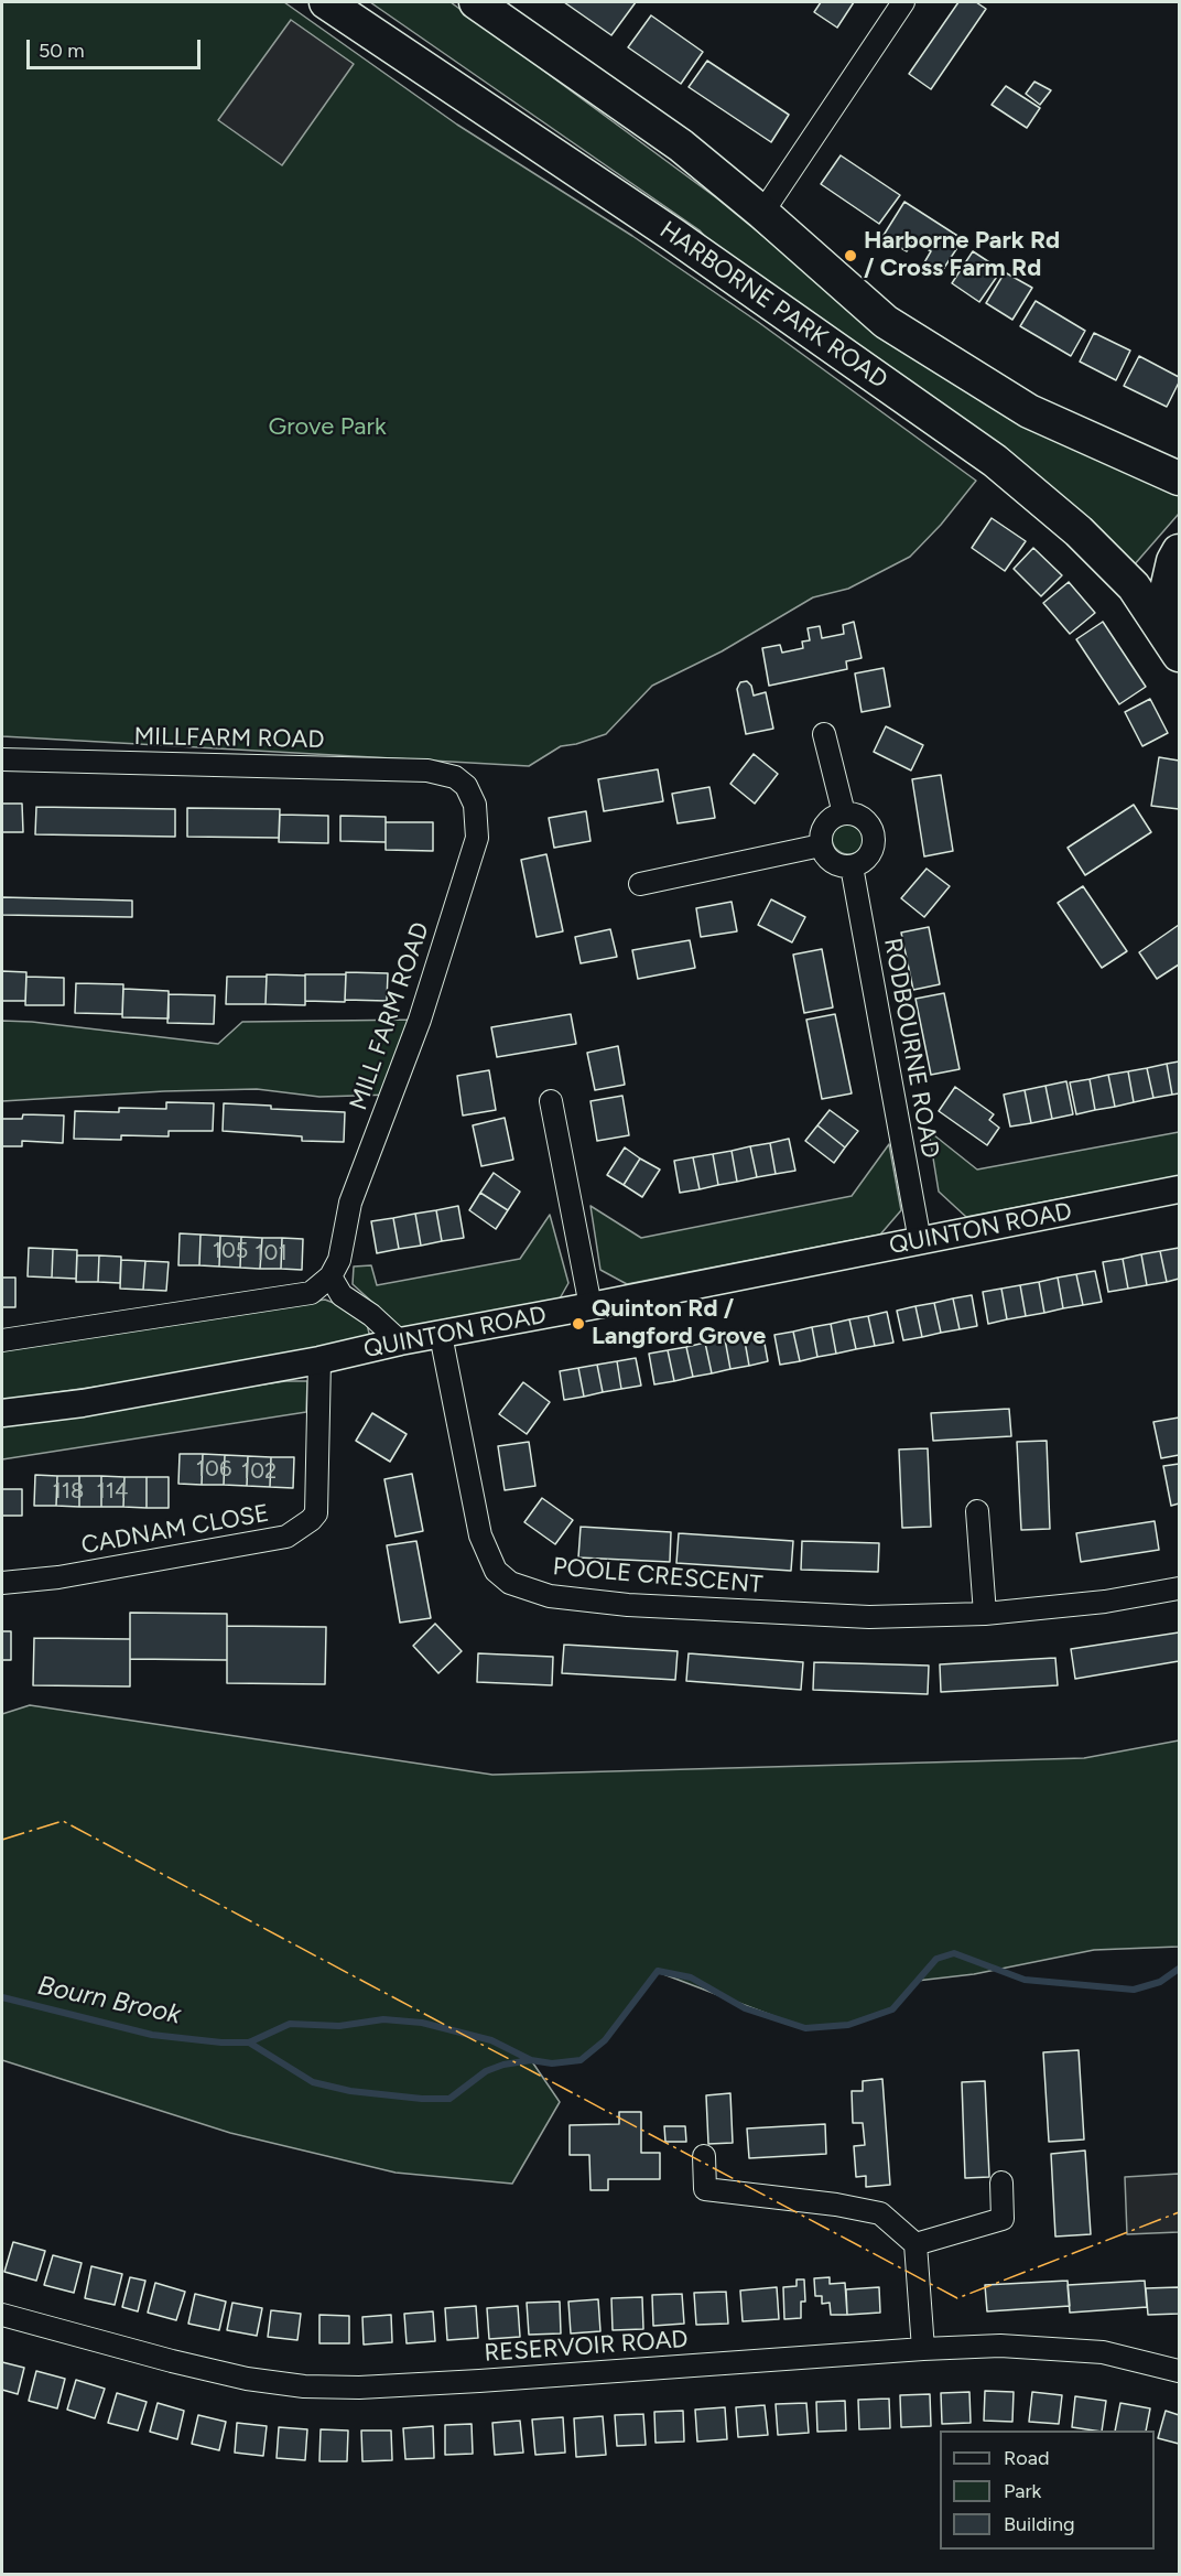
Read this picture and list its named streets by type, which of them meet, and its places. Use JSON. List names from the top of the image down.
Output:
{
  "streets": {
    "main road": ["HARBORNE PARK ROAD"],
    "street": [
      "MILLFARM ROAD",
      "MILL FARM ROAD",
      "RODBOURNE ROAD",
      "QUINTON ROAD",
      "CADNAM CLOSE",
      "POOLE CRESCENT",
      "RESERVOIR ROAD"
    ]
  },
  "crossings": [
    ["MILLFARM ROAD", "MILL FARM ROAD"],
    ["RODBOURNE ROAD", "QUINTON ROAD"],
    ["QUINTON ROAD", "CADNAM CLOSE"],
    ["QUINTON ROAD", "POOLE CRESCENT"]
  ],
  "water": ["Bourn Brook"],
  "parks": ["Grove Park"],
  "places": ["Harborne Park Rd / Cross Farm Rd", "Quinton Rd / Langford Grove"],
  "house_numbers": [
    "105",
    "101",
    "106",
    "102",
    "118",
    "114"
  ],
  "legend": ["Road", "Park", "Building"],
  "scale_bar": "50 m"
}
